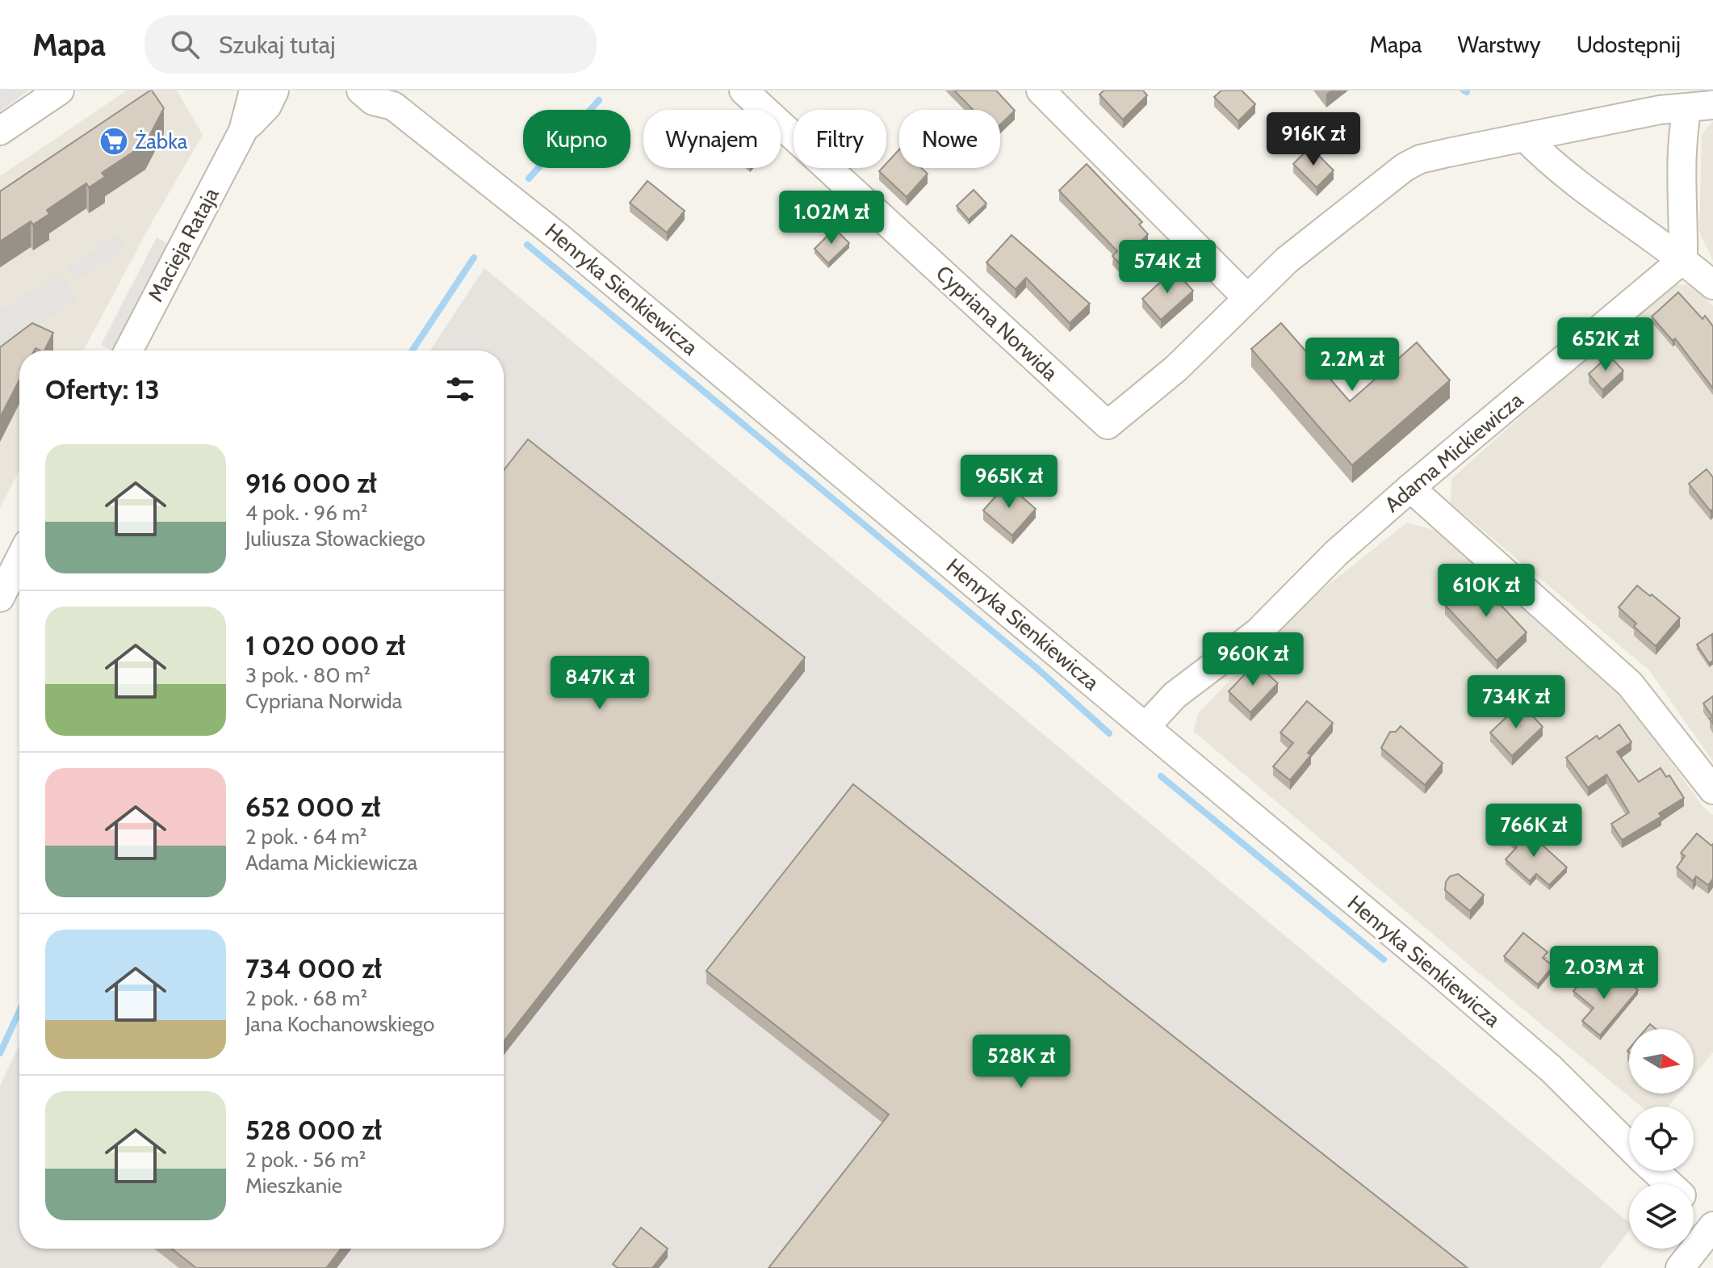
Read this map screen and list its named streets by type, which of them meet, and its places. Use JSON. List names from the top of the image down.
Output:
{
  "streets": {
    "street": [
      "Macieja Rataja",
      "Henryka Sienkiewicza",
      "Cypriana Norwida",
      "Adama Mickiewicza"
    ]
  },
  "crossings": [
    ["Henryka Sienkiewicza", "Adama Mickiewicza"]
  ],
  "places": {
    "supermarket": ["Żabka"]
  },
  "north": "right",
  "page": {
    "header": "Mapa",
    "search": "Szukaj tutaj",
    "nav": ["Mapa", "Warstwy", "Udostępnij"],
    "chip": [
      "Kupno",
      "Wynajem",
      "Filtry",
      "Nowe"
    ],
    "price": [
      "916K zł",
      "1.02M zł",
      "574K zł",
      "652K zł",
      "2.2M zł",
      "965K zł",
      "610K zł",
      "960K zł",
      "847K zł",
      "734K zł",
      "766K zł",
      "2.03M zł",
      "528K zł"
    ],
    "heading": "Oferty: 13",
    "list": [
      {
        "name": "916 000 zł",
        "note": "4 pok. · 96 m² · Juliusza Słowackiego"
      },
      {
        "name": "1 020 000 zł",
        "note": "3 pok. · 80 m² · Cypriana Norwida"
      },
      {
        "name": "652 000 zł",
        "note": "2 pok. · 64 m² · Adama Mickiewicza"
      },
      {
        "name": "734 000 zł",
        "note": "2 pok. · 68 m² · Jana Kochanowskiego"
      },
      {
        "name": "528 000 zł",
        "note": "2 pok. · 56 m² · Mieszkanie"
      }
    ]
  }
}
